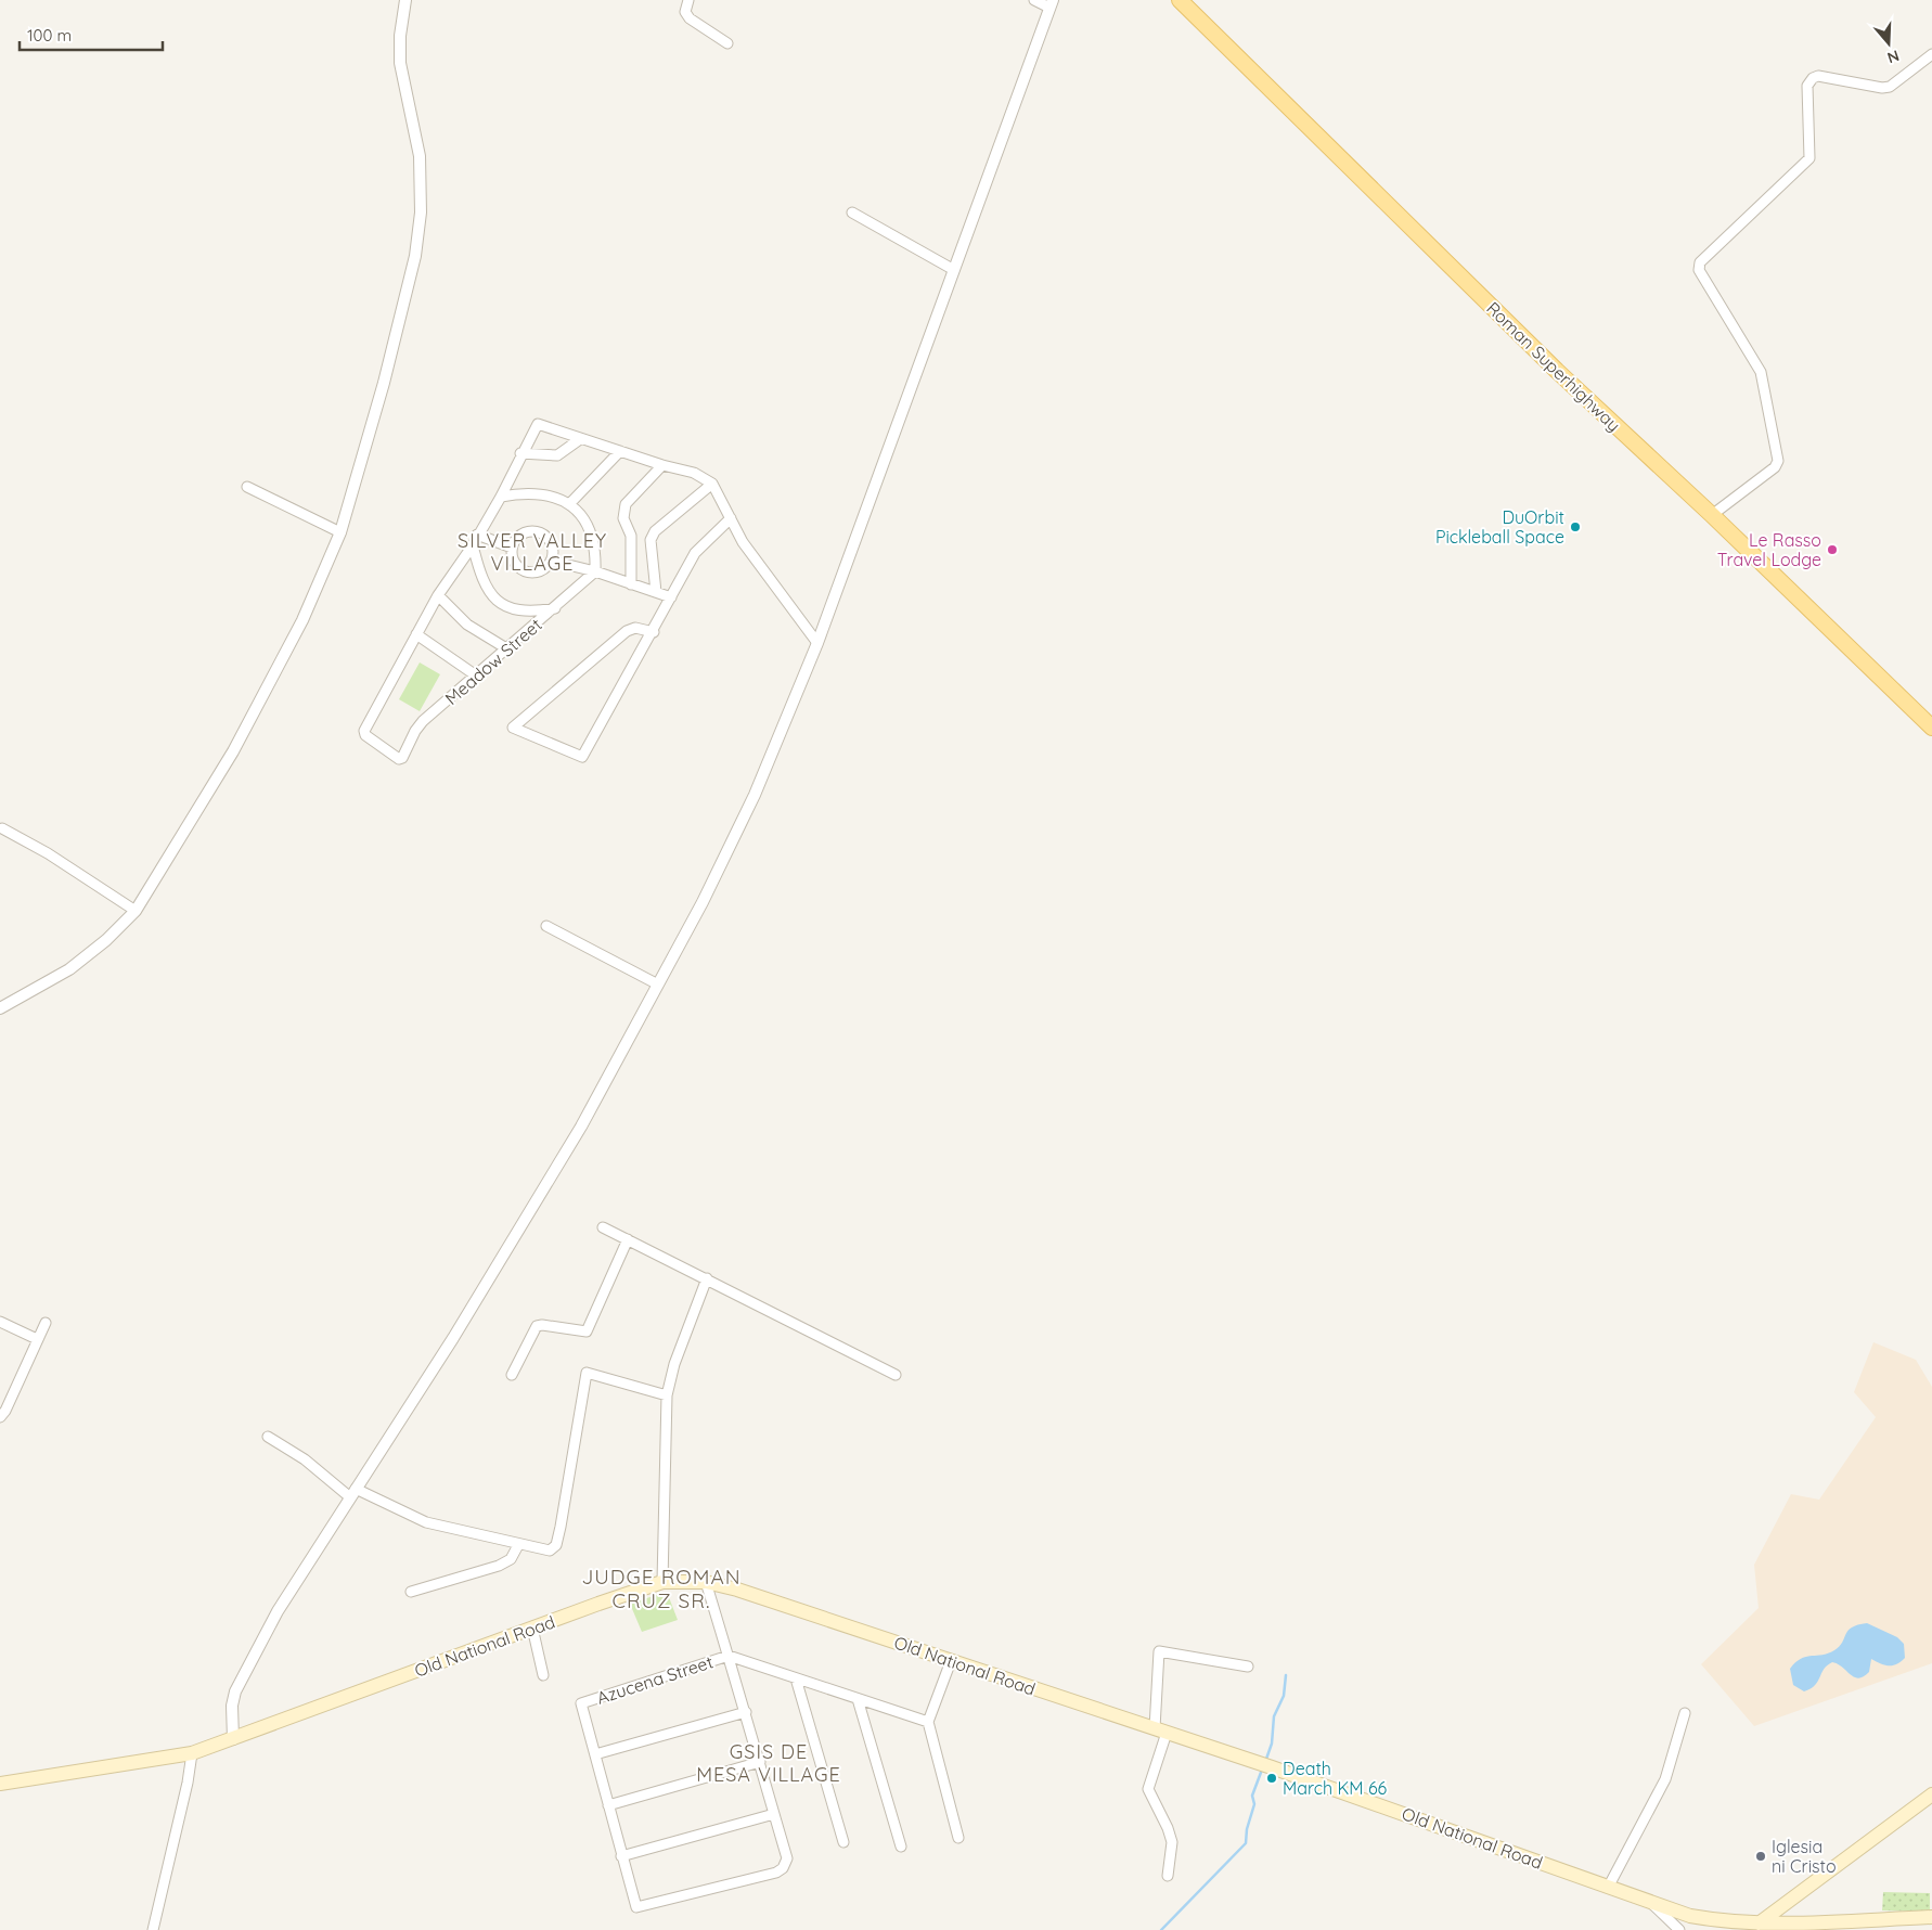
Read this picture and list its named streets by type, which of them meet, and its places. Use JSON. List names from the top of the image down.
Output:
{
  "streets": {
    "main road": ["Roman Superhighway", "Old National Road"],
    "street": ["Meadow Street", "Azucena Street"]
  },
  "districts": ["SILVER VALLEY VILLAGE", "JUDGE ROMAN CRUZ SR.", "GSIS DE MESA VILLAGE"],
  "places": [
    "DuOrbit Pickleball Space",
    "Le Rasso Travel Lodge",
    "Death March KM 66",
    "Iglesia ni Cristo"
  ],
  "scale_bar": "100 m",
  "north": "bottom"
}
